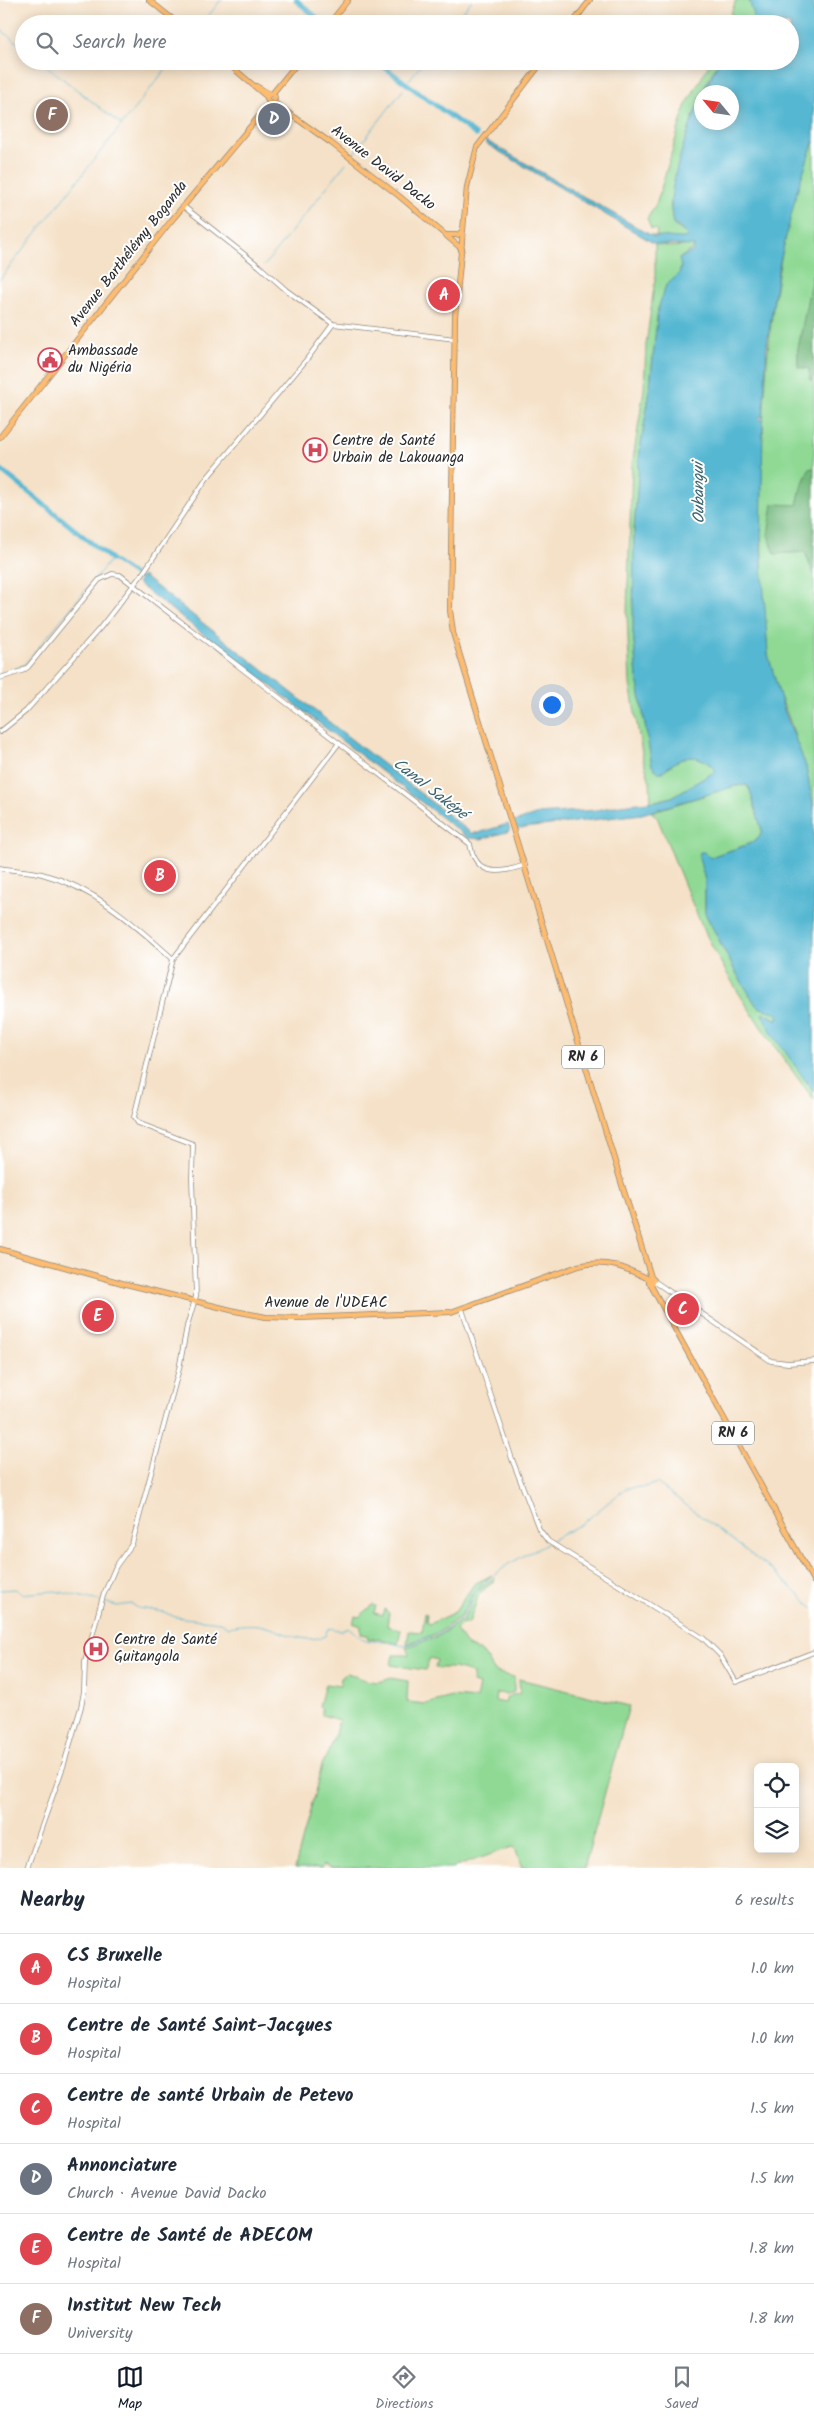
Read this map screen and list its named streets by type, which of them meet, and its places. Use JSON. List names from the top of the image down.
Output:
{
  "streets": {
    "main road": [
      "Avenue David Dacko",
      "Avenue Barthélémy Boganda",
      "RN 6",
      "Avenue de I'UDEAC"
    ]
  },
  "crossings": [
    ["Avenue David Dacko", "Avenue Barthélémy Boganda"],
    ["Avenue David Dacko", "RN 6"],
    ["RN 6", "Avenue de I'UDEAC"]
  ],
  "water": ["Oubangui", "Canal Saképé"],
  "places": {
    "public building": ["Ambassade du Nigéria"],
    "hospital": ["Centre de Santé Urbain de Lakouanga", "Centre de Santé Guitangola"]
  },
  "north": "top left",
  "page": {
    "search": "Search here",
    "pins": [
      "F",
      "D",
      "A",
      "B",
      "C",
      "E"
    ],
    "heading": ["Nearby", "6 results"],
    "list": [
      {
        "mark": "A",
        "name": "CS Bruxelle",
        "note": "Hospital",
        "value": "1.0 km"
      },
      {
        "mark": "B",
        "name": "Centre de Santé Saint-Jacques",
        "note": "Hospital",
        "value": "1.0 km"
      },
      {
        "mark": "C",
        "name": "Centre de santé Urbain de Petevo",
        "note": "Hospital",
        "value": "1.5 km"
      },
      {
        "mark": "D",
        "name": "Annonciature",
        "note": "Church · Avenue David Dacko",
        "value": "1.5 km"
      },
      {
        "mark": "E",
        "name": "Centre de Santé de ADECOM",
        "note": "Hospital",
        "value": "1.8 km"
      },
      {
        "mark": "F",
        "name": "Institut New Tech",
        "note": "University",
        "value": "1.8 km"
      }
    ],
    "nav": ["Map", "Directions", "Saved"]
  }
}
